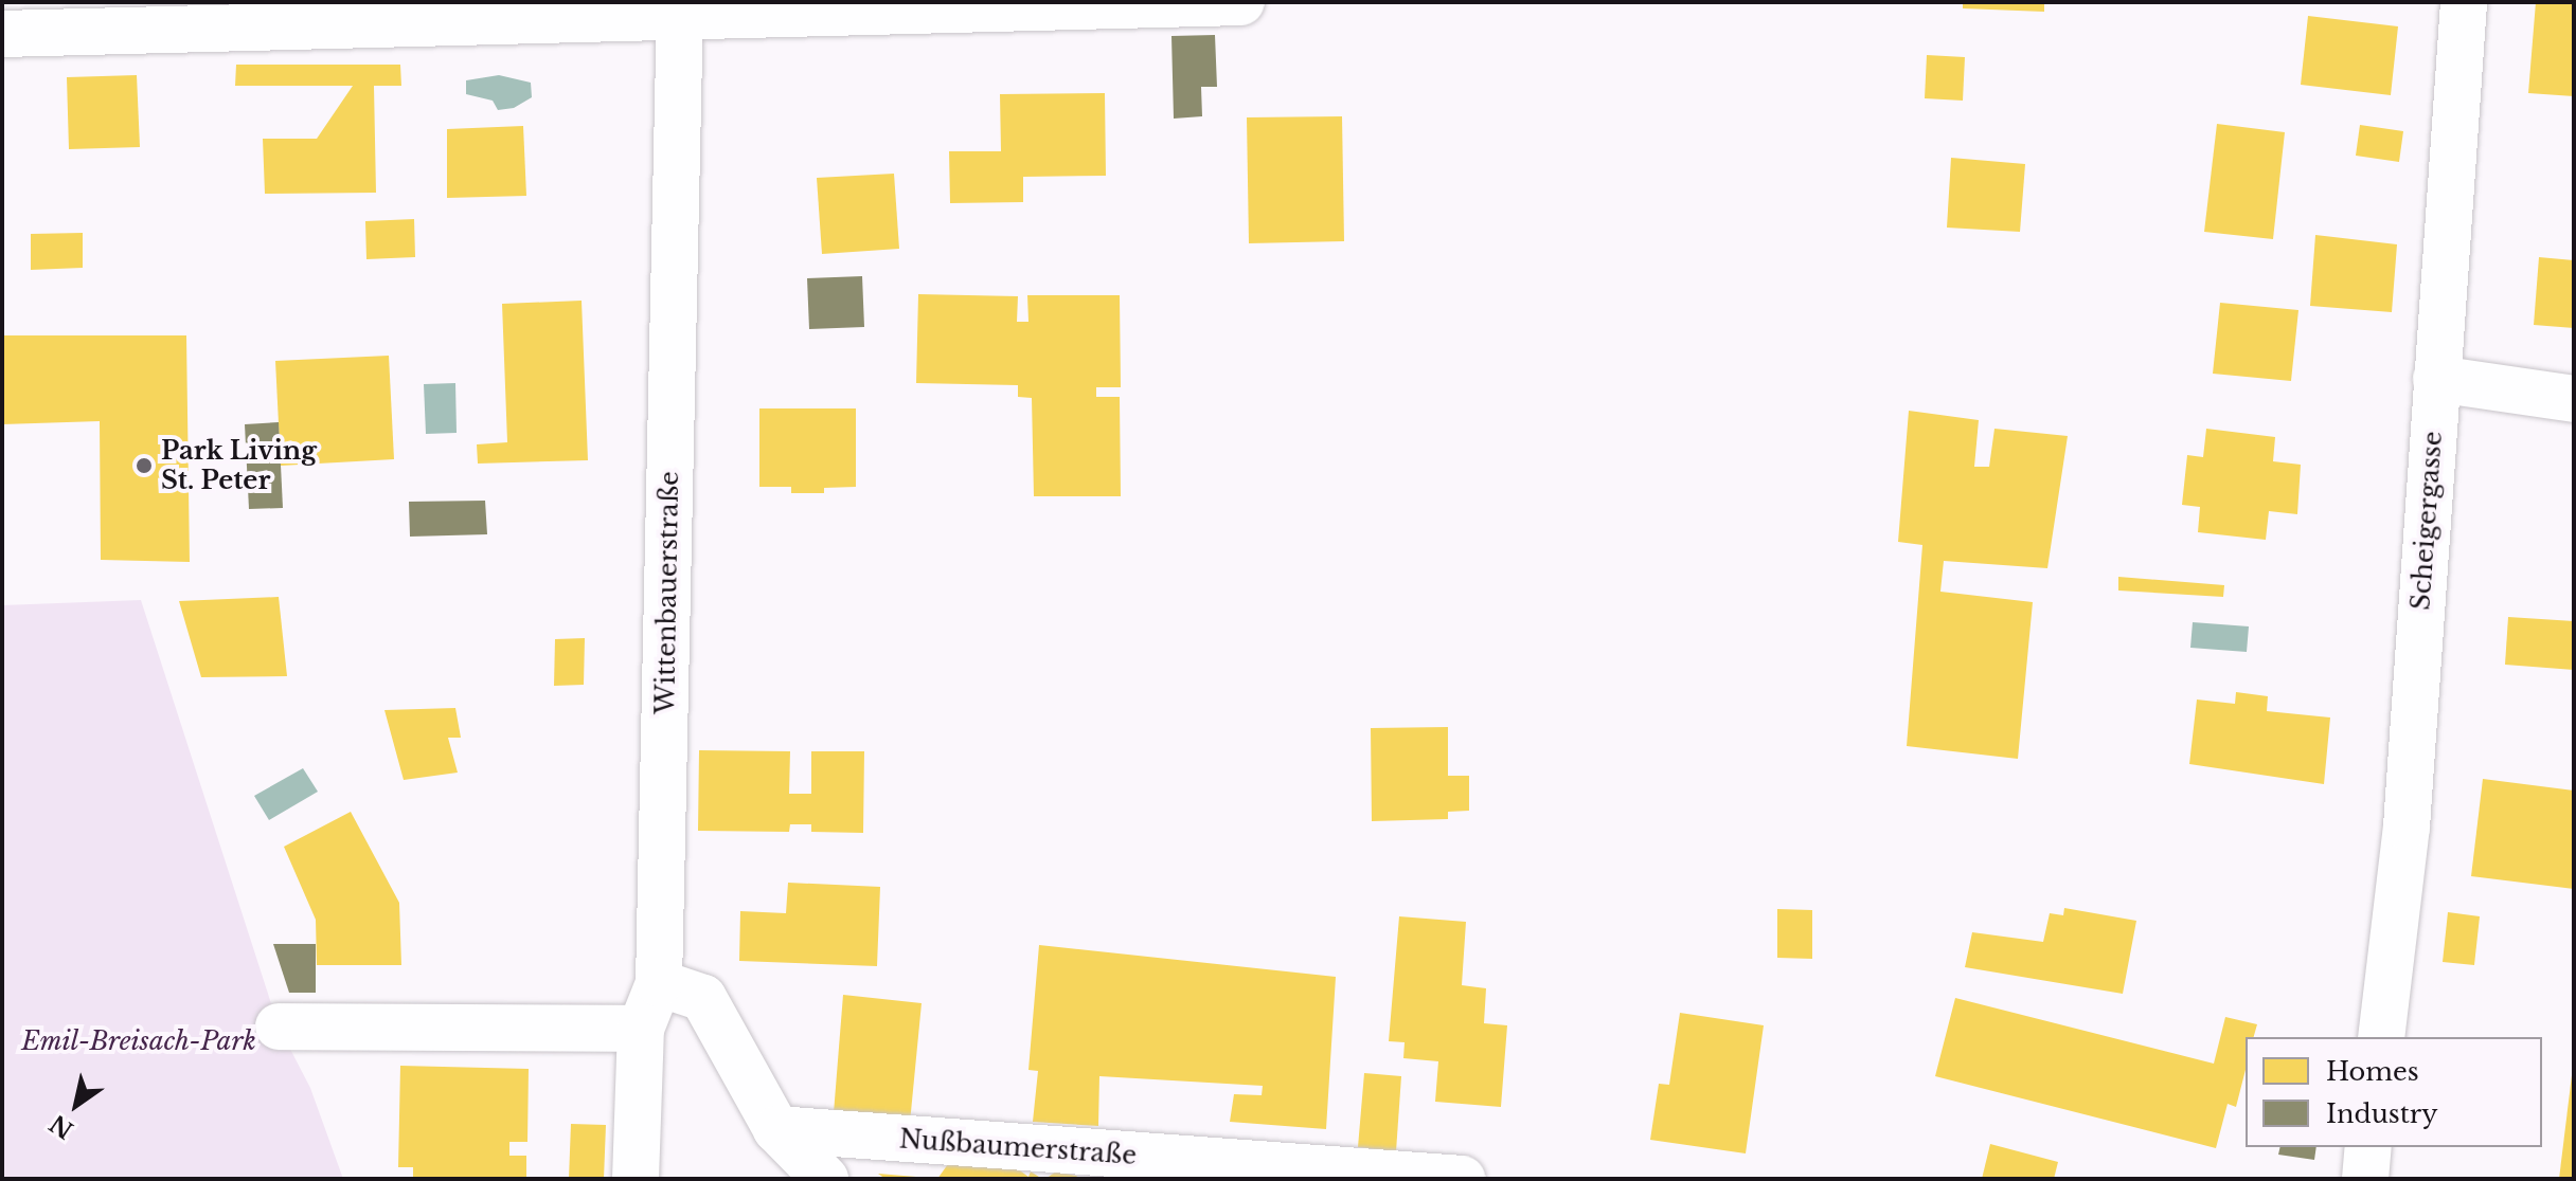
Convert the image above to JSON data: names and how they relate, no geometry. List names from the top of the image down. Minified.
{"streets":{"street":["Scheigergasse","Wittenbauerstraße","Nußbaumerstraße"]},"parks":["Emil-Breisach-Park"],"places":["Park Living St. Peter"],"legend":["Homes","Industry"],"north":"bottom left"}
